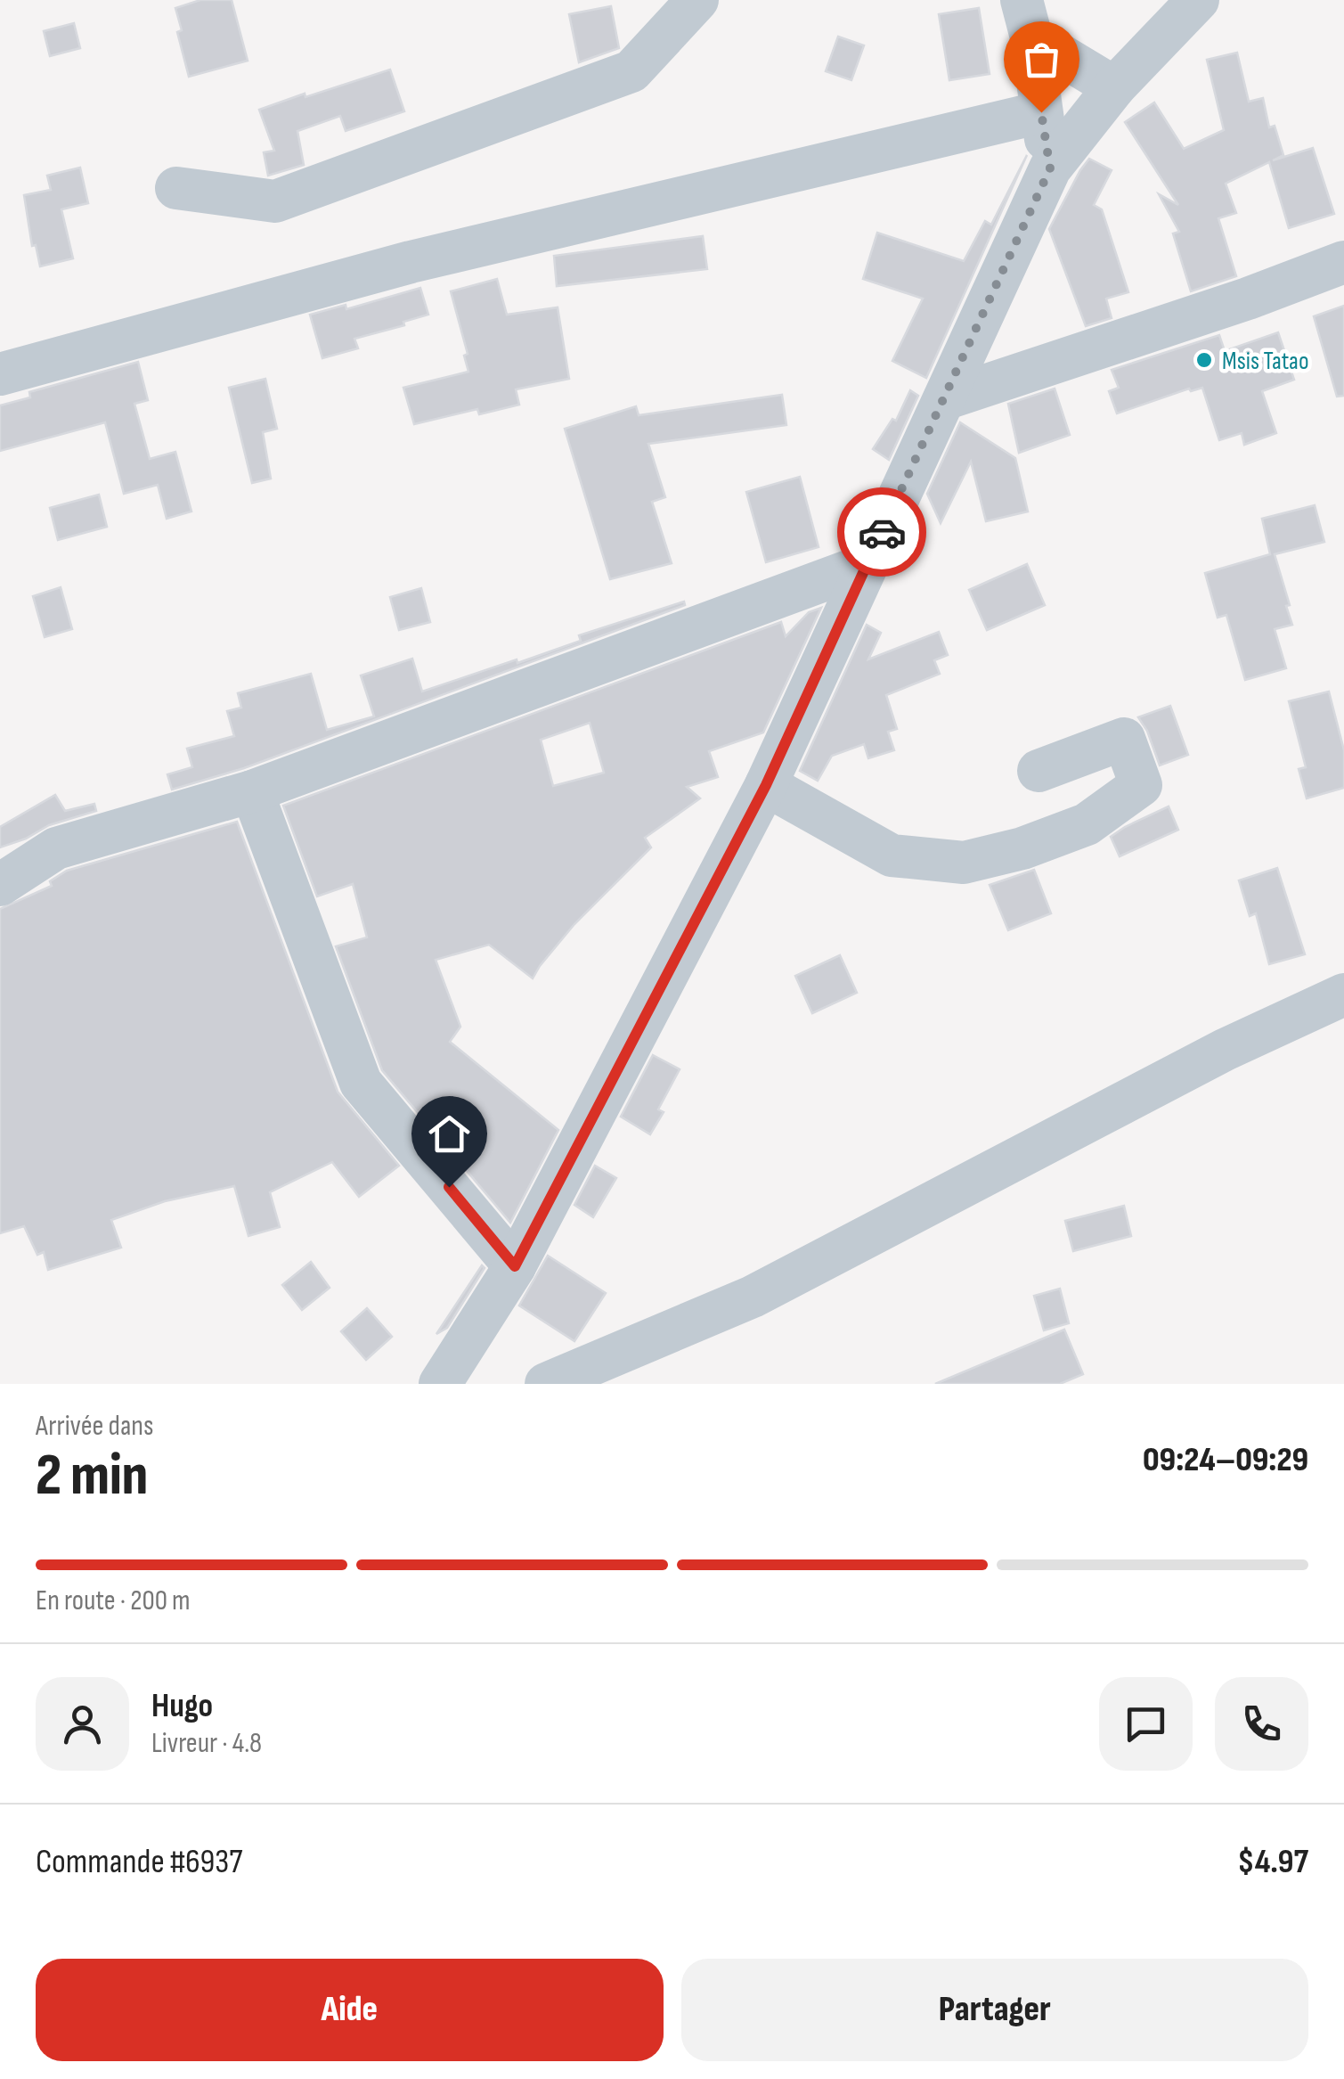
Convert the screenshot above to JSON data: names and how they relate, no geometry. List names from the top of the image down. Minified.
{"places":["Msis Tatao"],"page":{"heading":["2 min","Arrivée dans","09:24–09:29"],"panel":["Hugo","Livreur · 4.8","Commande #6937","$4.97"],"bar":"En route · 200 m","buttons":["Aide","Partager"]}}
